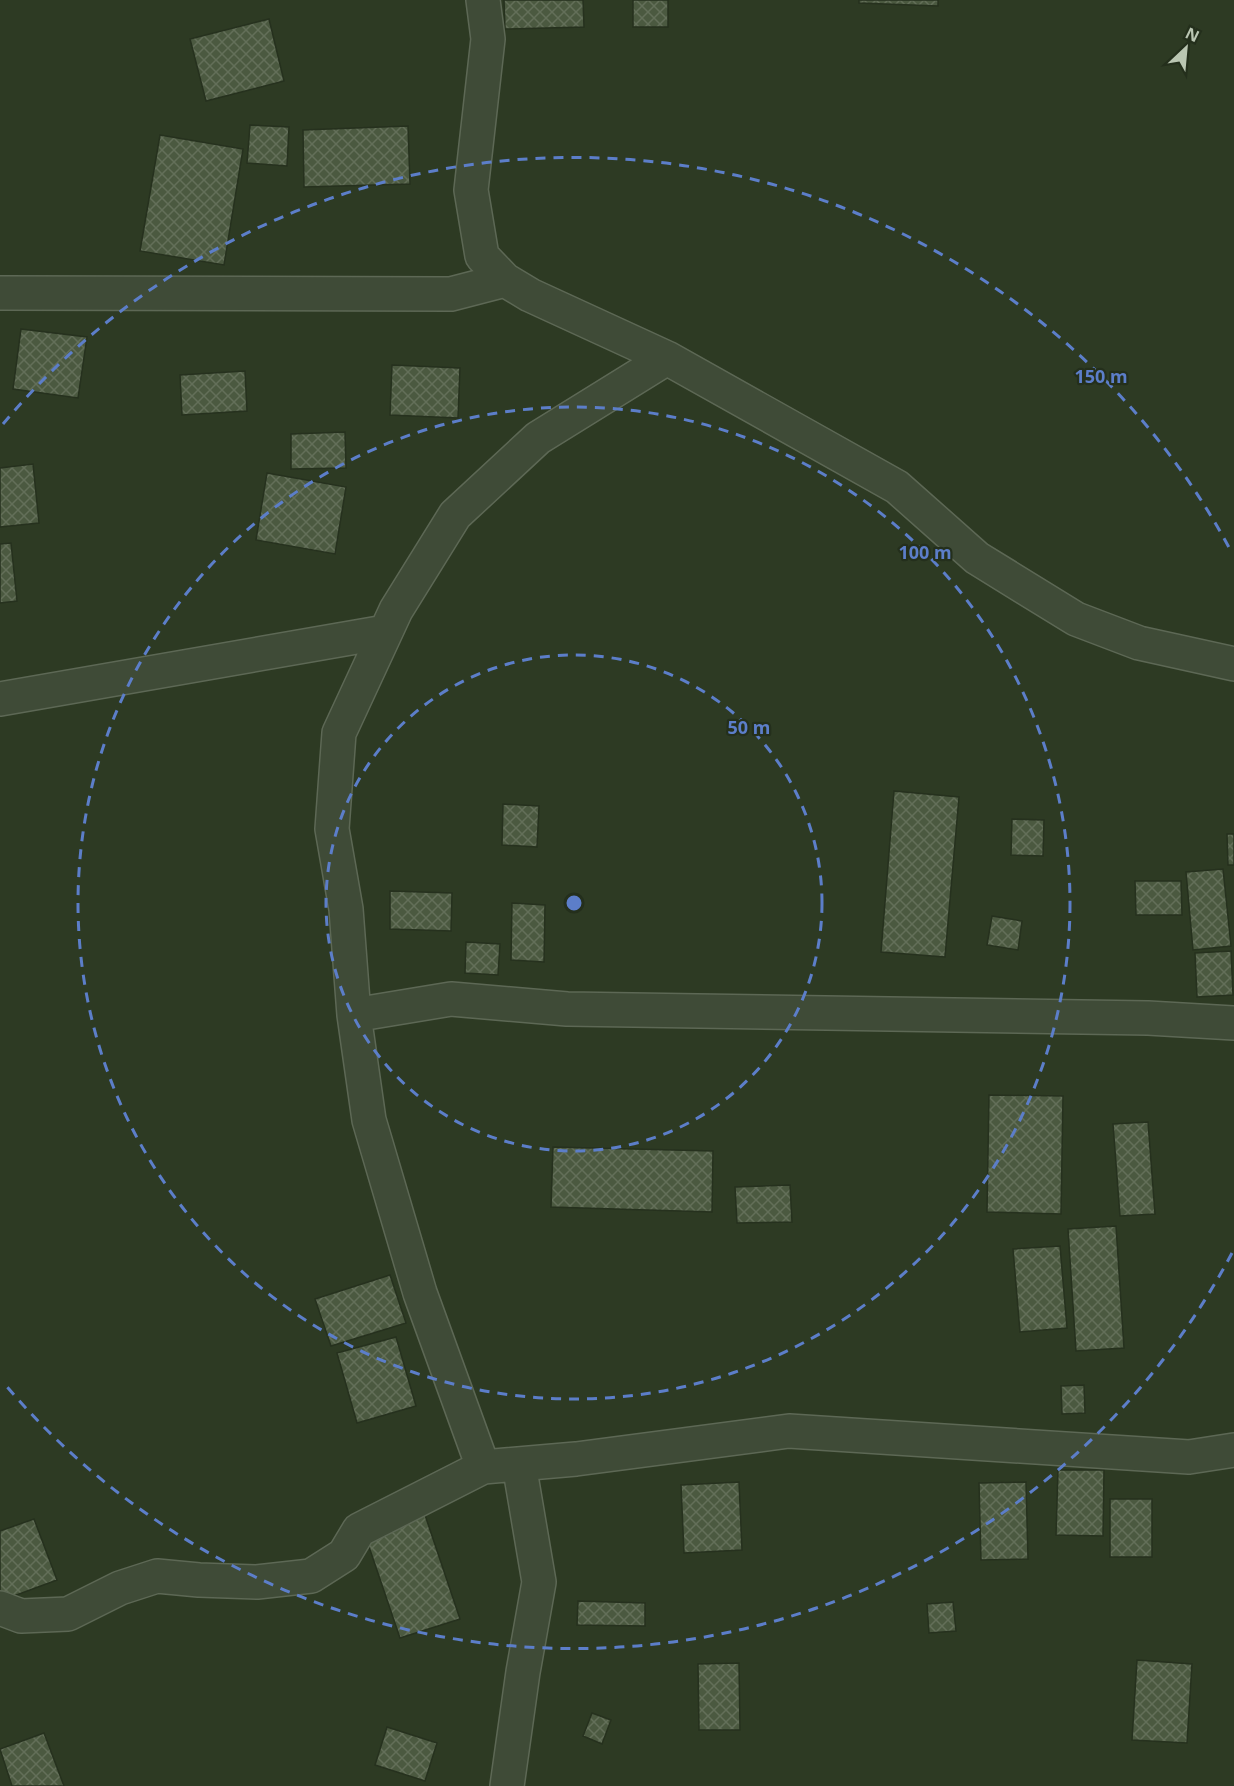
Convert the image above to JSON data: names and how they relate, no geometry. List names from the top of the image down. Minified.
{"north":"top right","rings":["150 m","100 m","50 m"]}
